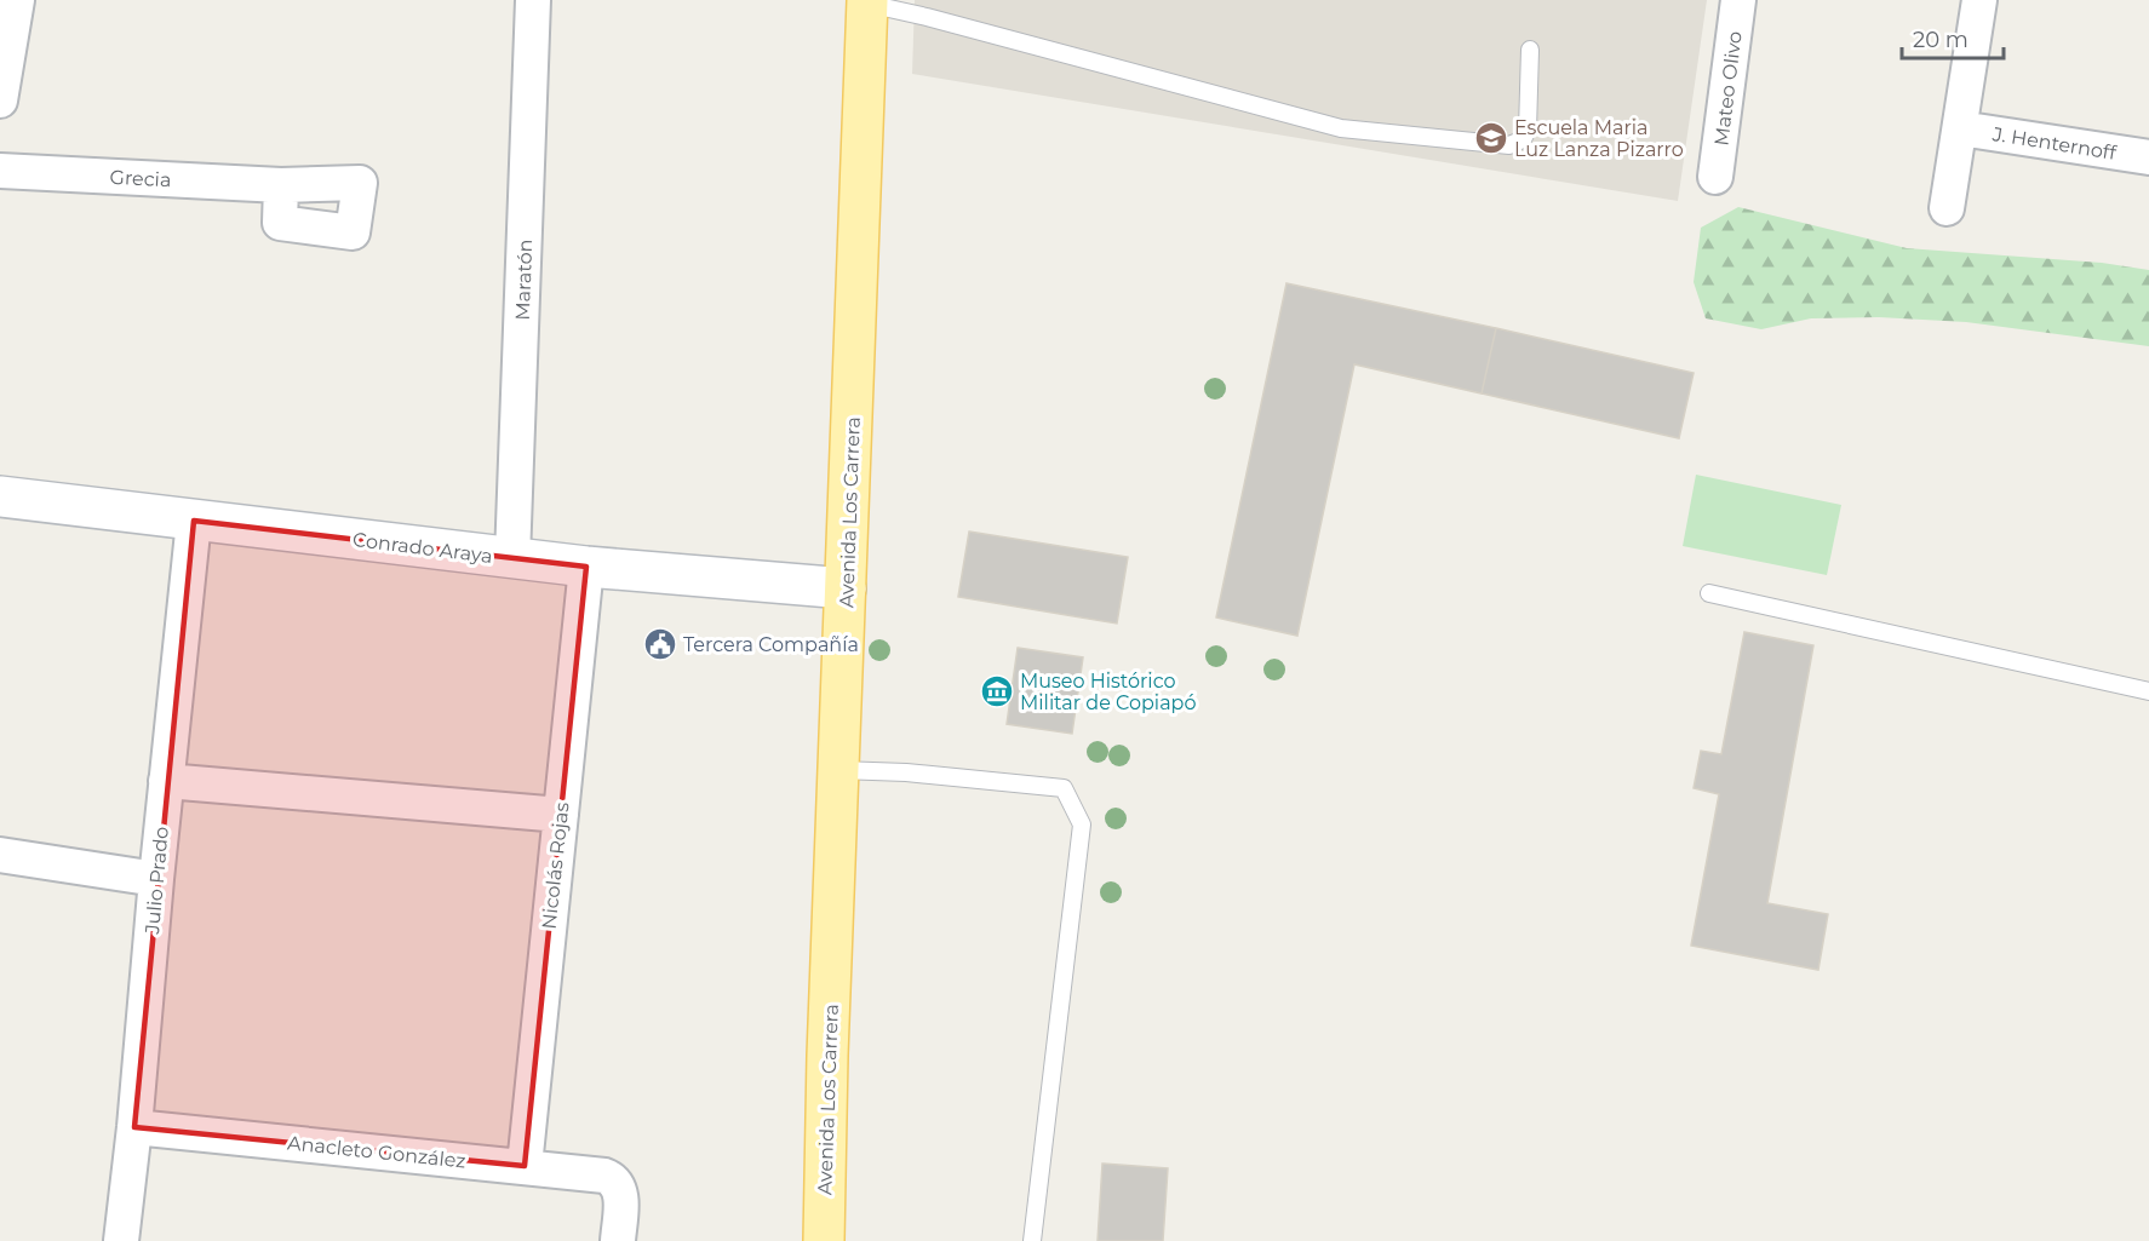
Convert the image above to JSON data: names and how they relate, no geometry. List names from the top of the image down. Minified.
{"streets":{"main road":["Avenida Los Carrera"],"street":["Mateo Olivo","J. Henternoff","Grecia","Maratón","Conrado Araya","Nicolás Rojas","Julio Prado","Anacleto González"]},"crossings":[["Maratón","Conrado Araya"],["Avenida Los Carrera","Conrado Araya"],["Conrado Araya","Nicolás Rojas"],["Conrado Araya","Julio Prado"],["Nicolás Rojas","Anacleto González"],["Julio Prado","Anacleto González"]],"places":{"school or university":["Escuela Maria Luz Lanza Pizarro"],"public building":["Tercera Compañía"],"museum":["Museo Histórico Militar de Copiapó"]},"scale_bar":"20 m"}
